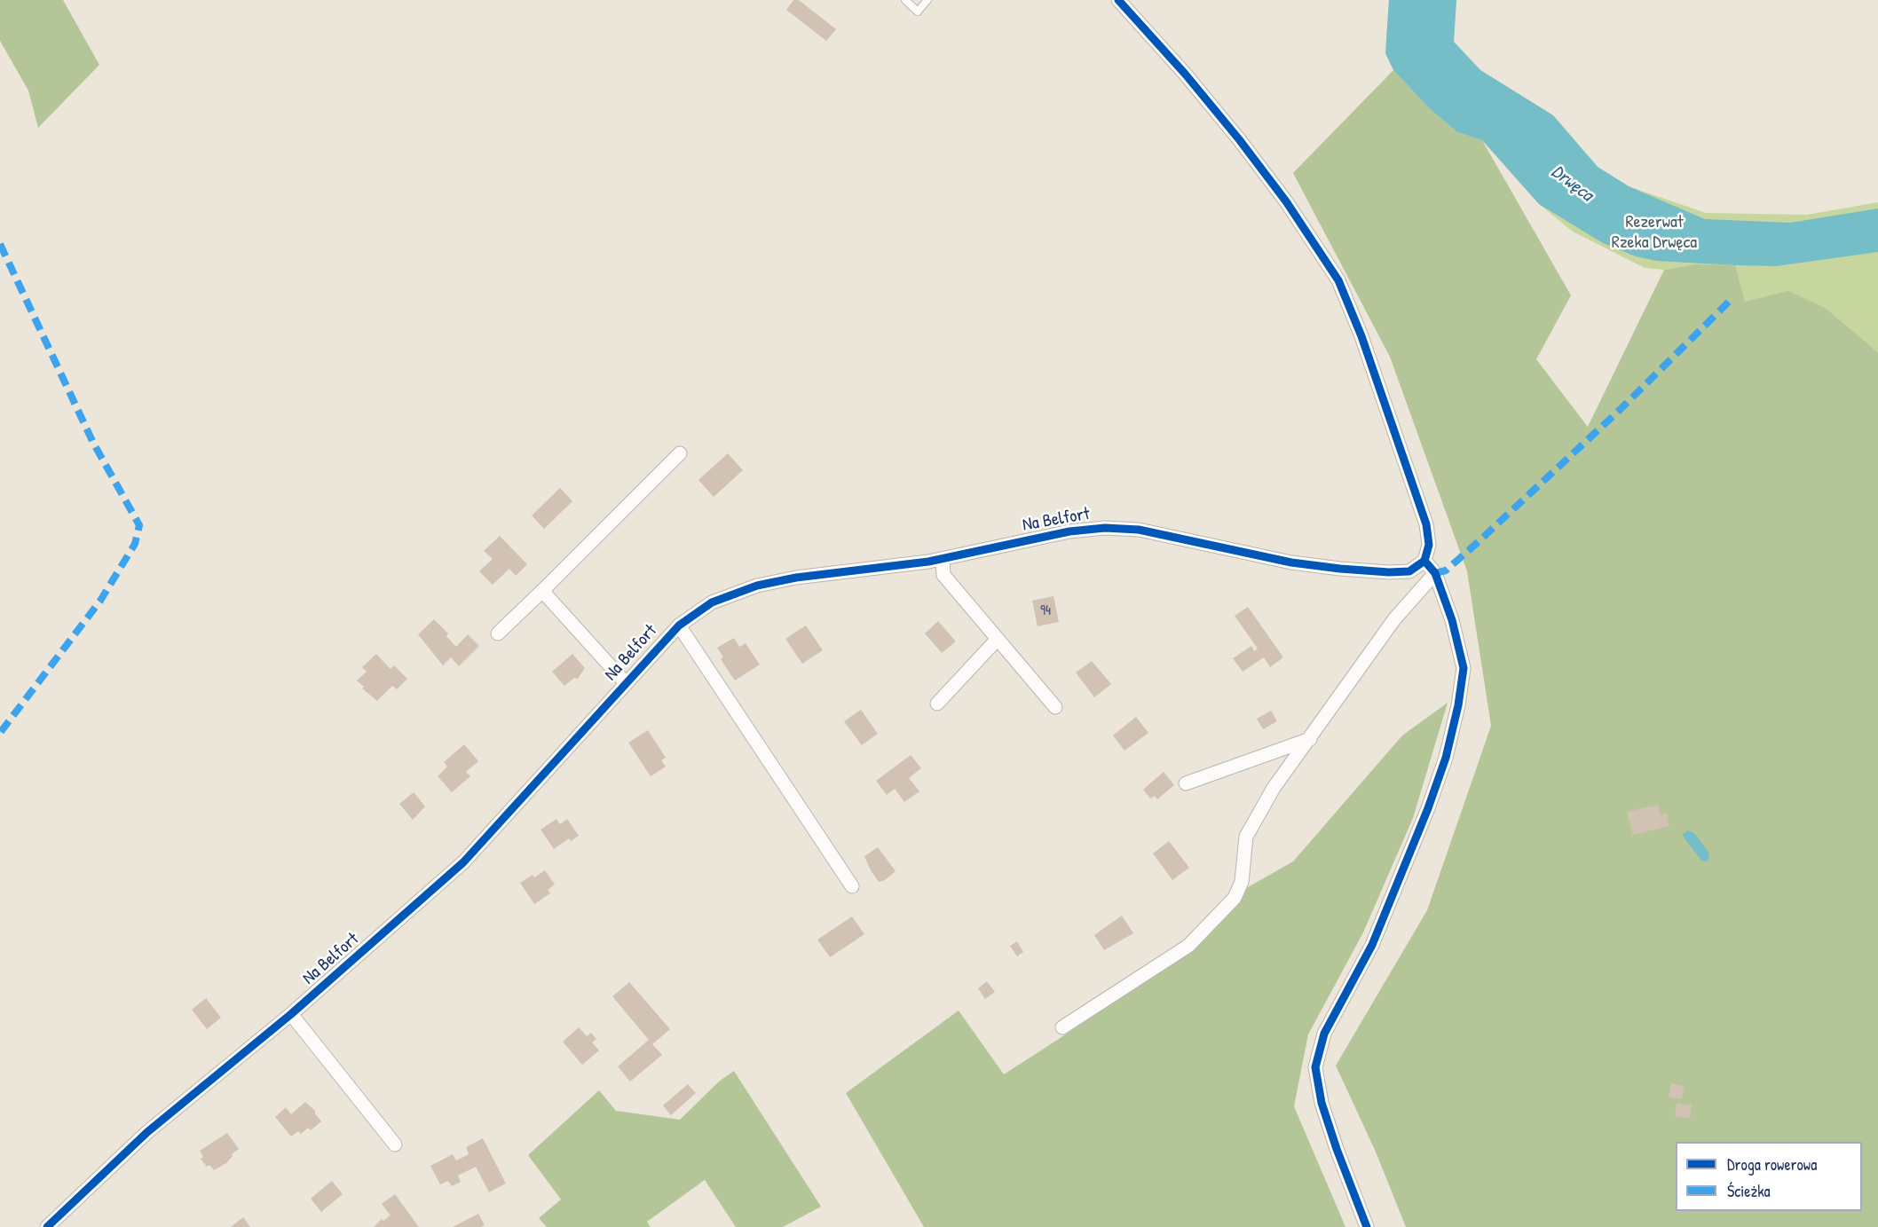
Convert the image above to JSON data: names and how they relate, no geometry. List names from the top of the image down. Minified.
{"streets":{"street":["Na Belfort"]},"water":["Drwęca"],"parks":["Rezerwat Rzeka Drwęca"],"house_numbers":["94"],"legend":["Droga rowerowa","Ścieżka"]}
